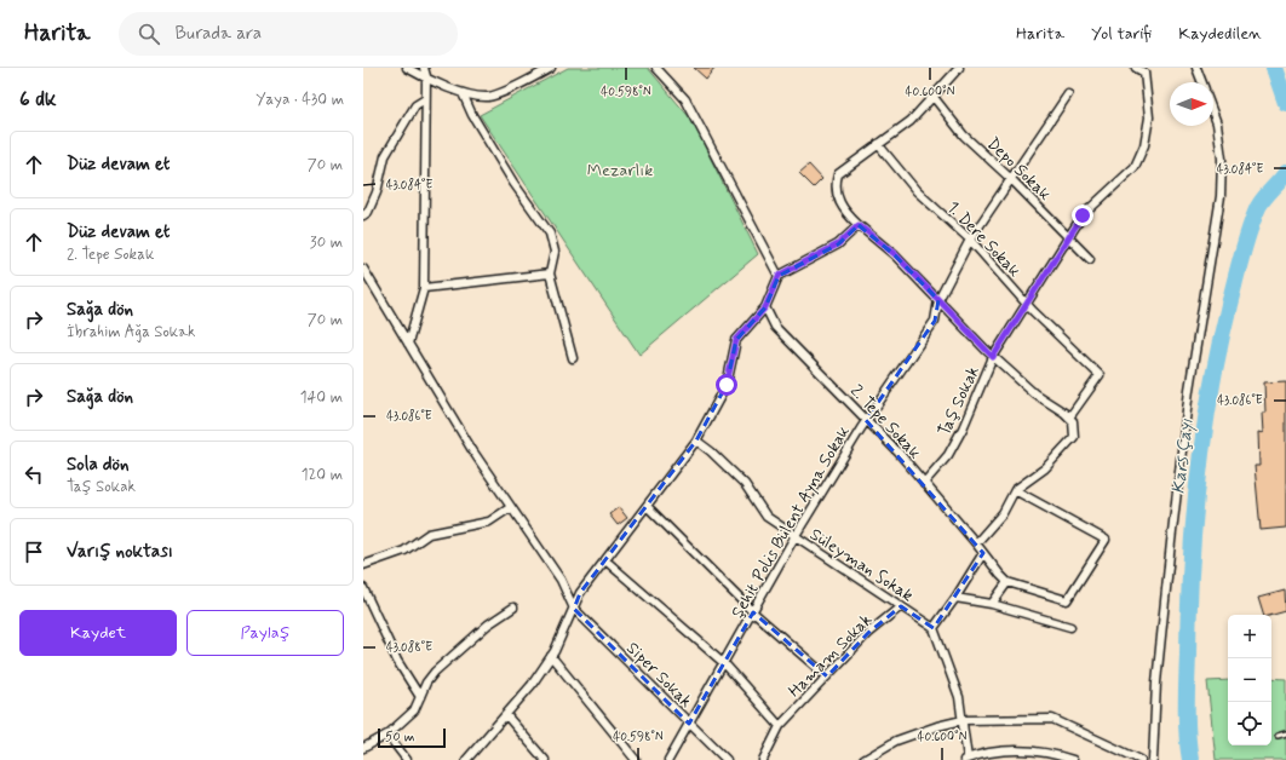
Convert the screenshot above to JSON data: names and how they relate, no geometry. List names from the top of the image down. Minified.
{"streets":{"street":["Depo Sokak","1. Dere Sokak","Taş Sokak","2. Tepe Sokak","Şehit Polis Bülent Ayna Sokak","Süleyman Sokak","Hamam Sokak","Siper Sokak"]},"crossings":[["Depo Sokak","Taş Sokak"],["Depo Sokak","Şehit Polis Bülent Ayna Sokak"],["1. Dere Sokak","Taş Sokak"],["1. Dere Sokak","Şehit Polis Bülent Ayna Sokak"],["Taş Sokak","2. Tepe Sokak"],["2. Tepe Sokak","Şehit Polis Bülent Ayna Sokak"],["Şehit Polis Bülent Ayna Sokak","Süleyman Sokak"],["Şehit Polis Bülent Ayna Sokak","Siper Sokak"],["Süleyman Sokak","Hamam Sokak"]],"water":["Kars Çayı"],"parks":["Mezarlık"],"scale_bar":"50 m","north":"right","page":{"header":"Harita","search":"Burada ara","nav":["Harita","Yol tarifi","Kaydedilen"],"heading":["6 dk","Yaya · 430 m"],"list":[["Düz devam et","70 m"],["Düz devam et","2. Tepe Sokak","30 m"],["Sağa dön","İbrahim Ağa Sokak","70 m"],["Sağa dön","140 m"],["Sola dön","Taş Sokak","120 m"],"Varış noktası"],"buttons":["Kaydet","Paylaş"],"map_buttons":["+","−"],"scale":"50 m"},"coordinates":["40.598°N","40.600°N","43.084°E","43.086°E","43.088°E"]}
